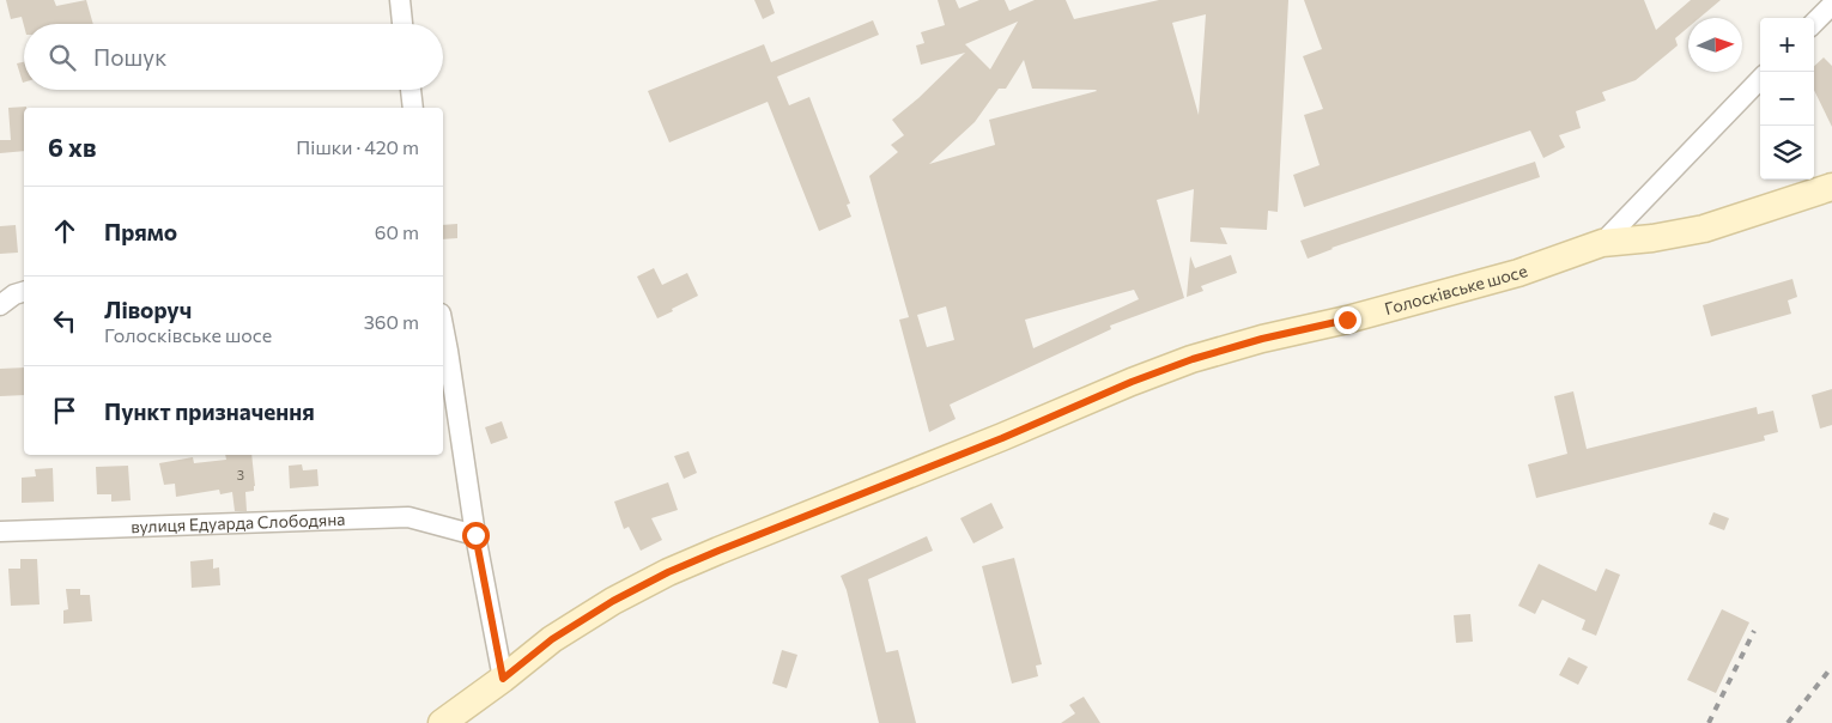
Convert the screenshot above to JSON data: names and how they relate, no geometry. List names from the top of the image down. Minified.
{"streets":{"street":["Голосківське шосе","вулиця Едуарда Слободяна"]},"house_numbers":["3"],"north":"right","page":{"map_buttons":["+","−"],"search":"Пошук","heading":["6 хв","Пішки · 420 m"],"list":[["Прямо","60 m"],["Ліворуч","Голосківське шосе","360 m"],"Пункт призначення"]}}
